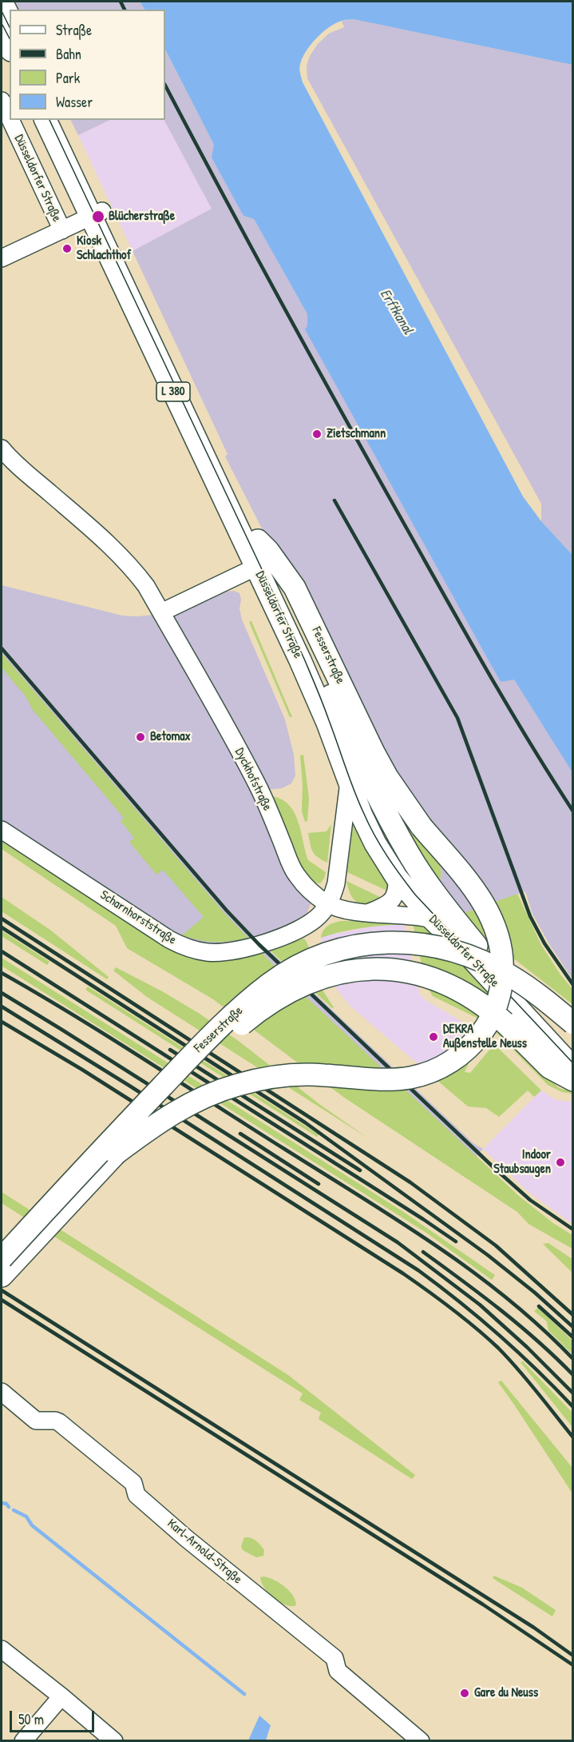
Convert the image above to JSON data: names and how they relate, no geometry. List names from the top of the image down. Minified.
{"streets":{"main road":["Düsseldorfer Straße","L 380","Fesserstraße"],"street":["Dyckhofstraße","Scharnhorststraße","Karl-Arnold-Straße"]},"crossings":[["Düsseldorfer Straße","Fesserstraße"],["Düsseldorfer Straße","Scharnhorststraße"],["Dyckhofstraße","Scharnhorststraße"]],"water":["Erftkanal"],"places":["Blücherstraße","Kiosk Schlachthof","Zietschmann","Betomax","DEKRA Außenstelle Neuss","Indoor Staubsaugen","Gare du Neuss"],"legend":["Straße","Bahn","Park","Wasser"],"scale_bar":"50 m"}
